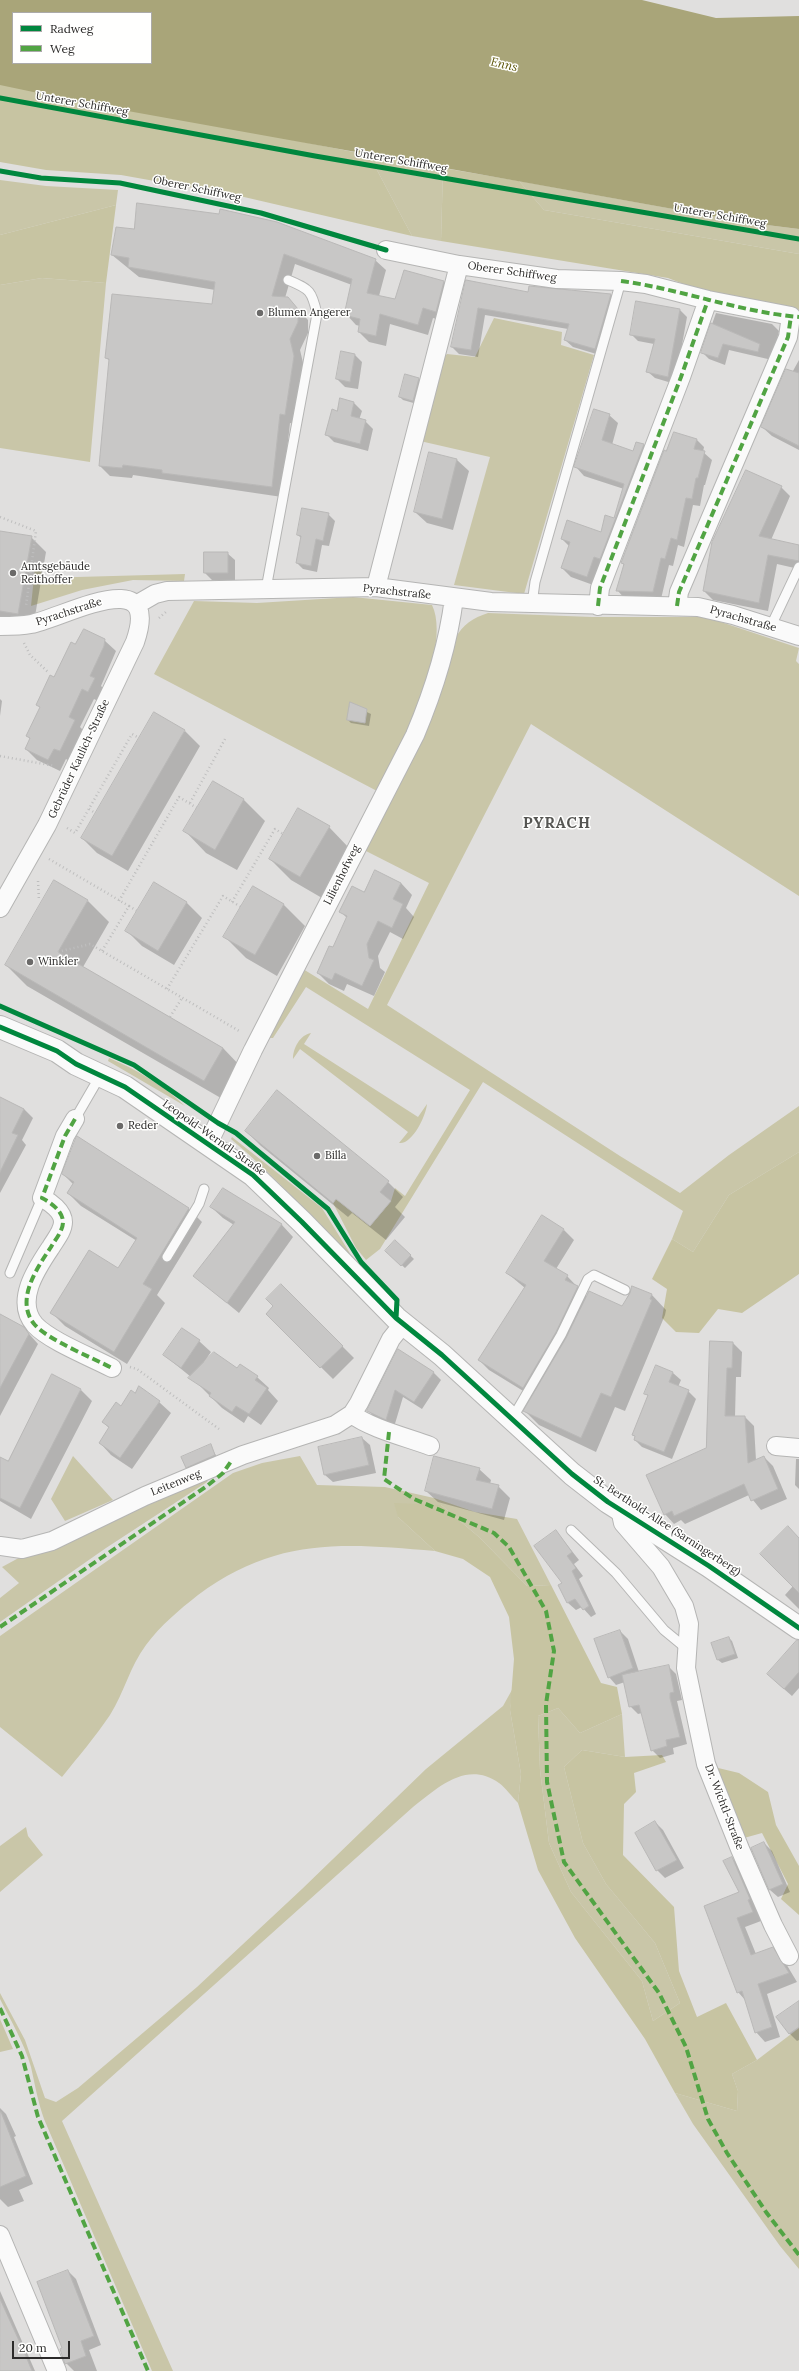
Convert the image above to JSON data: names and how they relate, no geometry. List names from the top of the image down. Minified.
{"streets":{"street":["Oberer Schiffweg","Pyrachstraße","Gebrüder Kaulich-Straße","Lilienhofweg","Leopold-Werndl-Straße","Leitenweg","St. Berthold-Allee (Sarningerberg)","Dr. Wichtl-Straße"],"cycle path":["Unterer Schiffweg"]},"crossings":[["Oberer Schiffweg","Pyrachstraße"],["Pyrachstraße","Gebrüder Kaulich-Straße"],["Pyrachstraße","Lilienhofweg"],["Lilienhofweg","Leopold-Werndl-Straße"],["Leopold-Werndl-Straße","St. Berthold-Allee (Sarningerberg)"],["St. Berthold-Allee (Sarningerberg)","Dr. Wichtl-Straße"]],"districts":["PYRACH"],"water":["Enns"],"places":["Blumen Angerer","Amtsgebäude Reithoffer","Winkler","Reder","Billa"],"legend":["Radweg","Weg"],"scale_bar":"20 m"}
